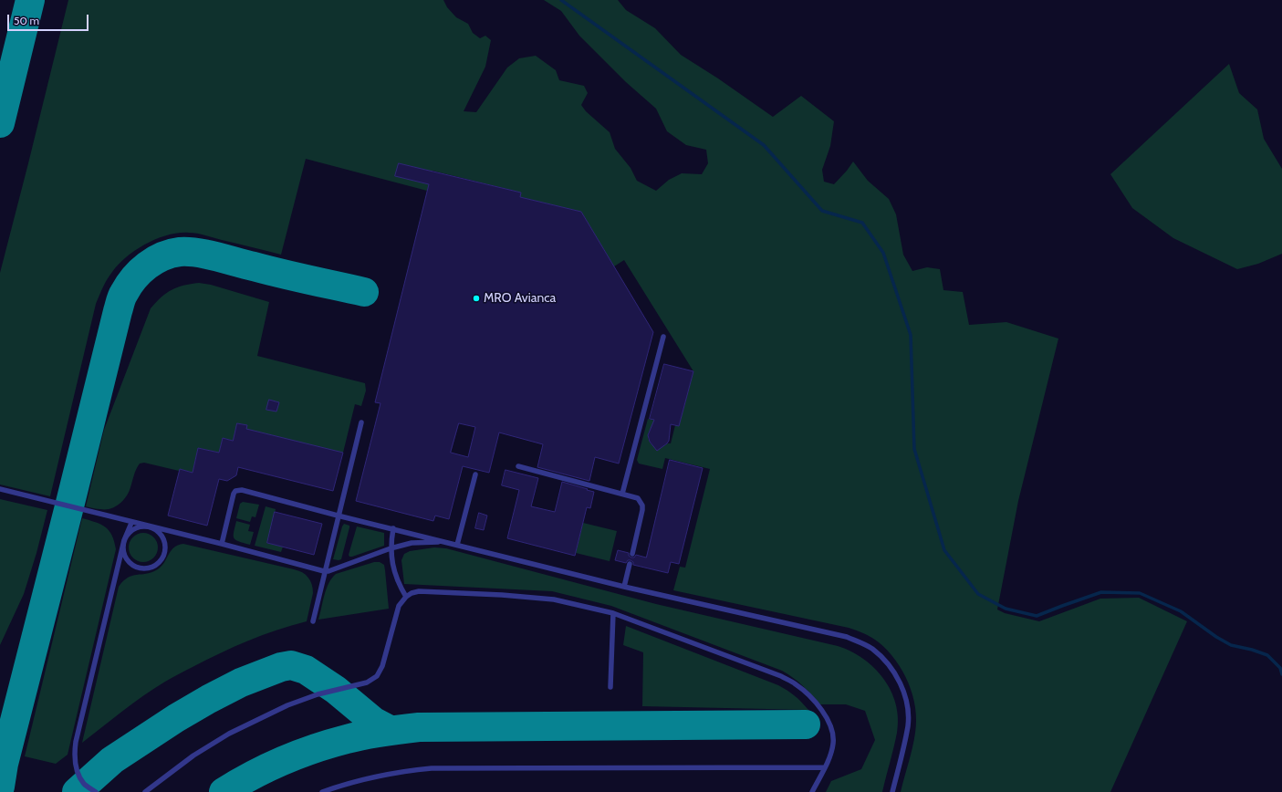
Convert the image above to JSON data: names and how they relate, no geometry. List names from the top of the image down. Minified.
{"places":["MRO Avianca"],"scale_bar":"50 m"}
